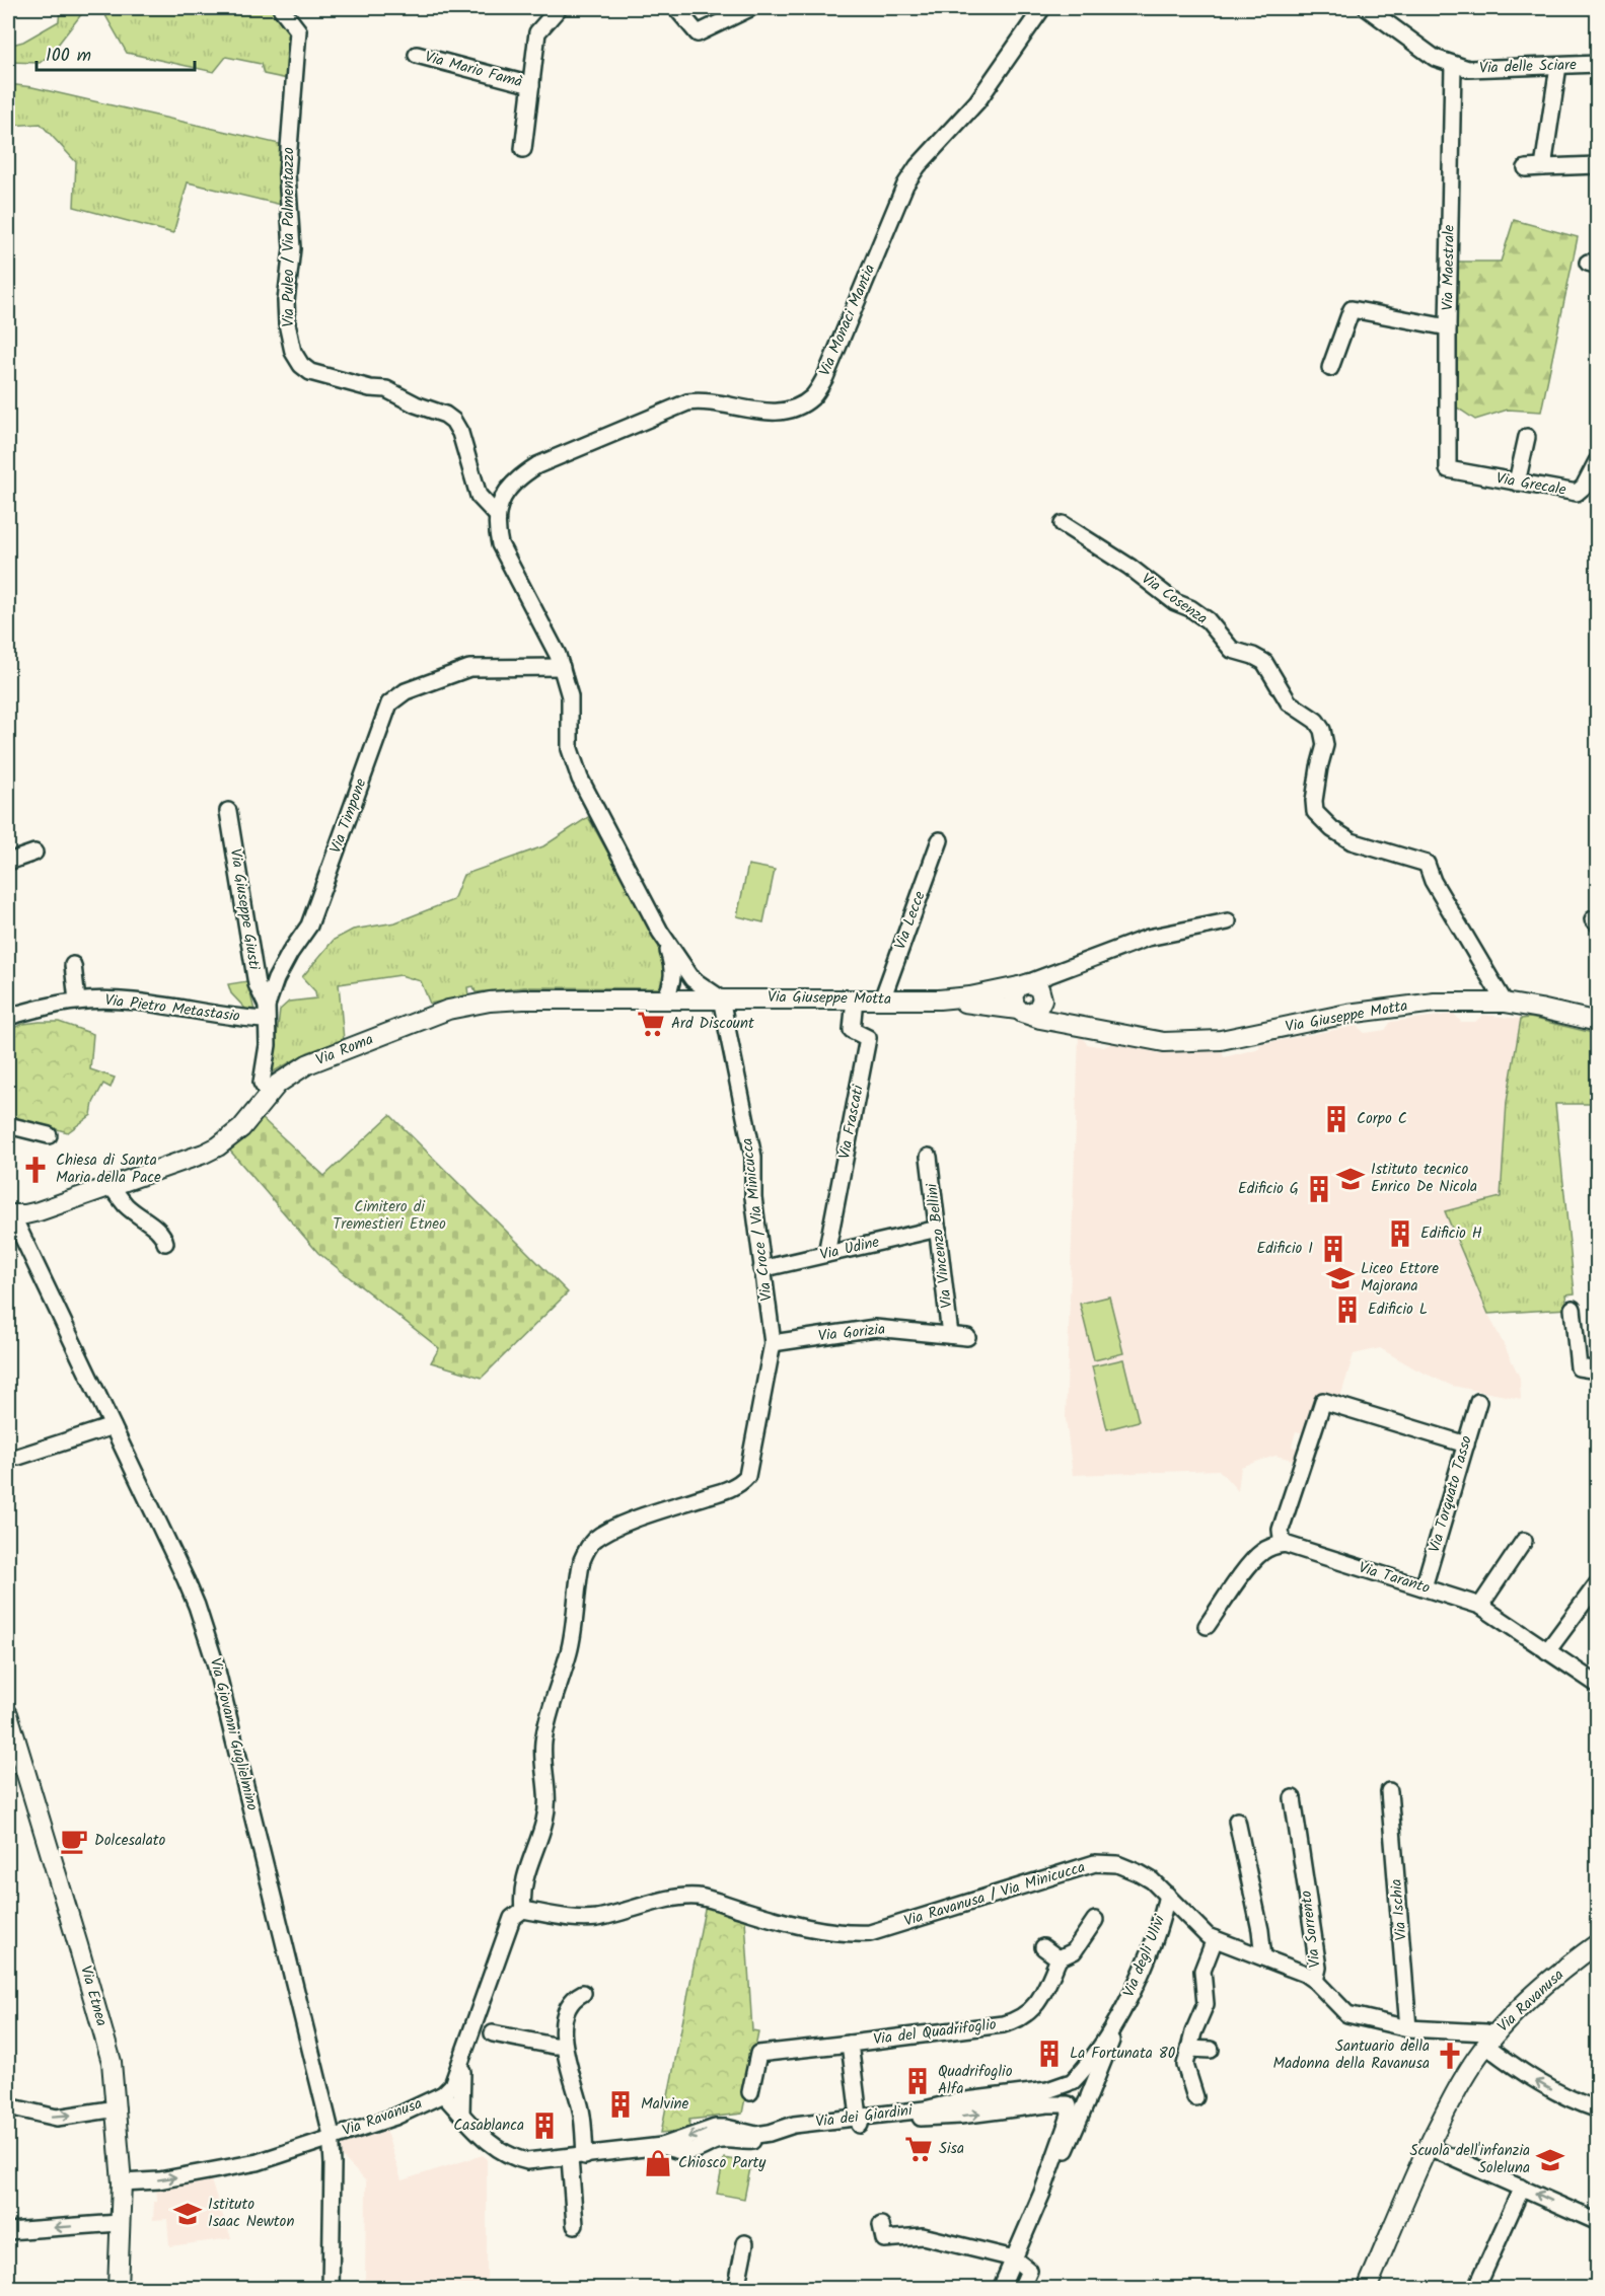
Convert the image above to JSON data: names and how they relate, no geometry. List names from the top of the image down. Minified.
{"streets":{"main road":["Via Giuseppe Motta","Via Roma","Via Etnea","Via Ravanusa"],"street":["Via delle Sciare","Via Mario Famà","Via Puleo / Via Palmentazzo","Via Maestrale","Via Monaci Mantia","Via Grecale","Via Cosenza","Via Timpone","Via Giuseppe Giusti","Via Lecce","Via Pietro Metastasio","Via Frascati","Via Croce / Via Minicucca","Via Vincenzo Bellini","Via Udine","Via Gorizia","Via Torquato Tasso","Via Taranto","Via Giovanni Guglielmino","Via Ravanusa / Via Minicucca","Via Ischia","Via Sorrento","Via degli Ulivi","Via del Quadrifoglio","Via dei Giardini"]},"crossings":[["Via delle Sciare","Via Maestrale"],["Via Puleo / Via Palmentazzo","Via Monaci Mantia"],["Via Maestrale","Via Grecale"],["Via Cosenza","Via Giuseppe Motta"],["Via Timpone","Via Giuseppe Giusti"],["Via Timpone","Via Pietro Metastasio"],["Via Timpone","Via Roma"],["Via Giuseppe Giusti","Via Pietro Metastasio"],["Via Lecce","Via Giuseppe Motta"],["Via Giuseppe Motta","Via Roma"],["Via Giuseppe Motta","Via Frascati"],["Via Giuseppe Motta","Via Croce / Via Minicucca"],["Via Roma","Via Croce / Via Minicucca"],["Via Roma","Via Giovanni Guglielmino"],["Via Frascati","Via Udine"],["Via Croce / Via Minicucca","Via Udine"],["Via Croce / Via Minicucca","Via Gorizia"],["Via Croce / Via Minicucca","Via Ravanusa / Via Minicucca"],["Via Vincenzo Bellini","Via Udine"],["Via Vincenzo Bellini","Via Gorizia"],["Via Torquato Tasso","Via Taranto"],["Via Giovanni Guglielmino","Via Ravanusa"],["Via Ravanusa / Via Minicucca","Via Ischia"],["Via Ravanusa / Via Minicucca","Via Sorrento"],["Via Ravanusa / Via Minicucca","Via degli Ulivi"],["Via Ravanusa / Via Minicucca","Via Ravanusa"],["Via Etnea","Via Ravanusa"],["Via Ravanusa","Via dei Giardini"]],"parks":["Cimitero di Tremestieri Etneo"],"places":{"supermarket":["Ard Discount","Sisa"],"building":["Corpo C","Edificio G","Edificio H","Edificio I","Edificio L","La Fortunata 80","Quadrifoglio Alfa","Malvine","Casablanca"],"church":["Chiesa di Santa Maria della Pace","Santuario della Madonna della Ravanusa"],"school or university":["Istituto tecnico Enrico De Nicola","Liceo Ettore Majorana","Scuola dell'infanzia Soleluna","Istituto Isaac Newton"],"cafe":["Dolcesalato"],"shop":["Chiosco Party"]},"scale_bar":"100 m"}
